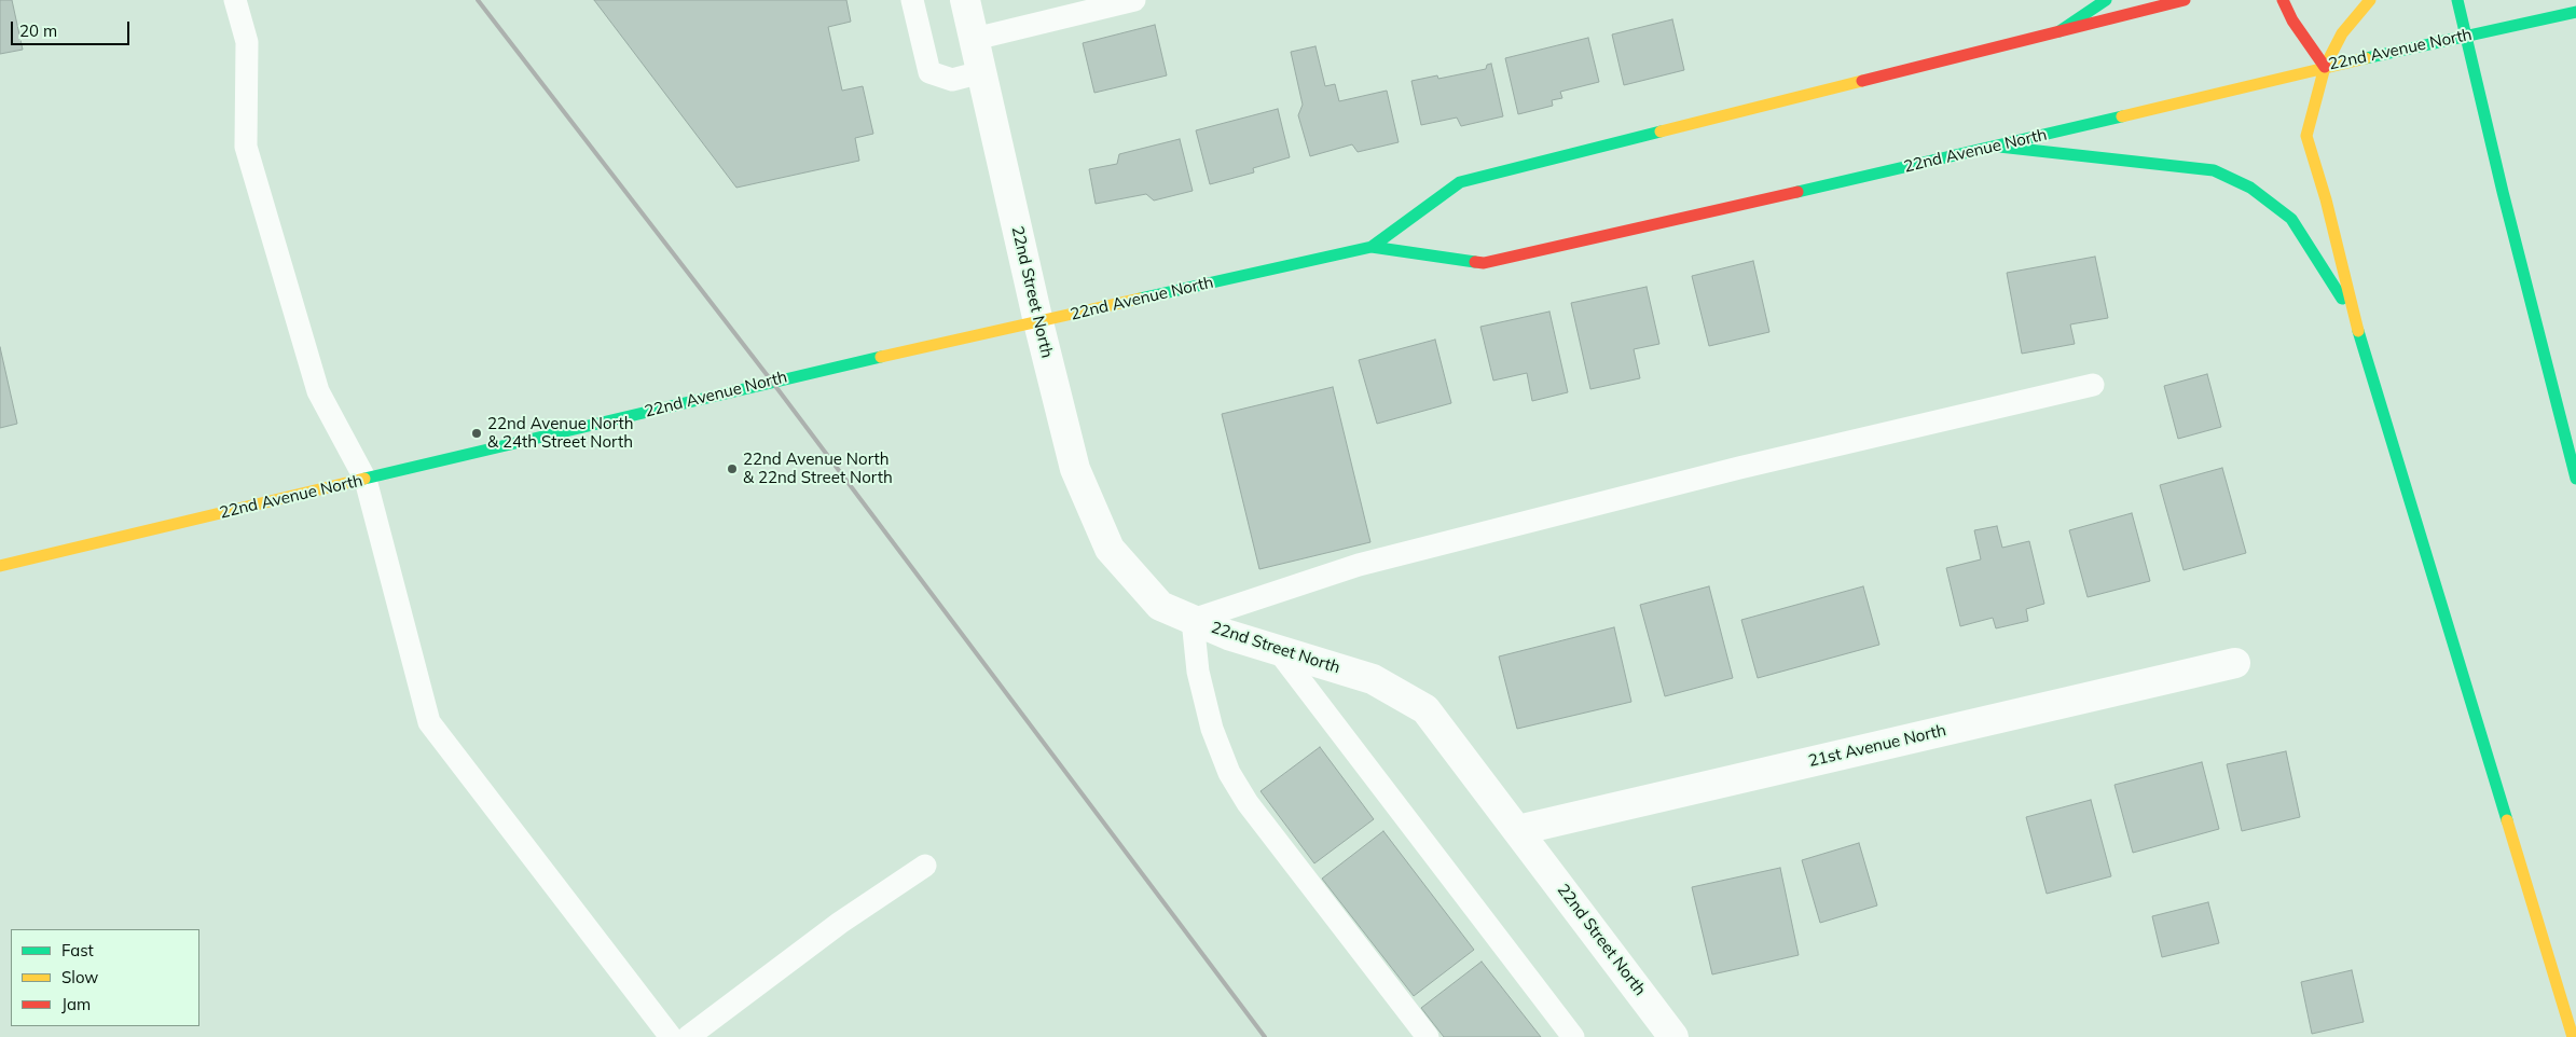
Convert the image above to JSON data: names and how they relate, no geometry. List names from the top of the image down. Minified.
{"streets":{"main road":["22nd Avenue North"],"street":["22nd Street North","21st Avenue North"]},"crossings":[["22nd Avenue North","22nd Street North"],["22nd Street North","21st Avenue North"]],"places":["22nd Avenue North & 24th Street North","22nd Avenue North & 22nd Street North"],"legend":["Fast","Slow","Jam"],"scale_bar":"20 m"}
